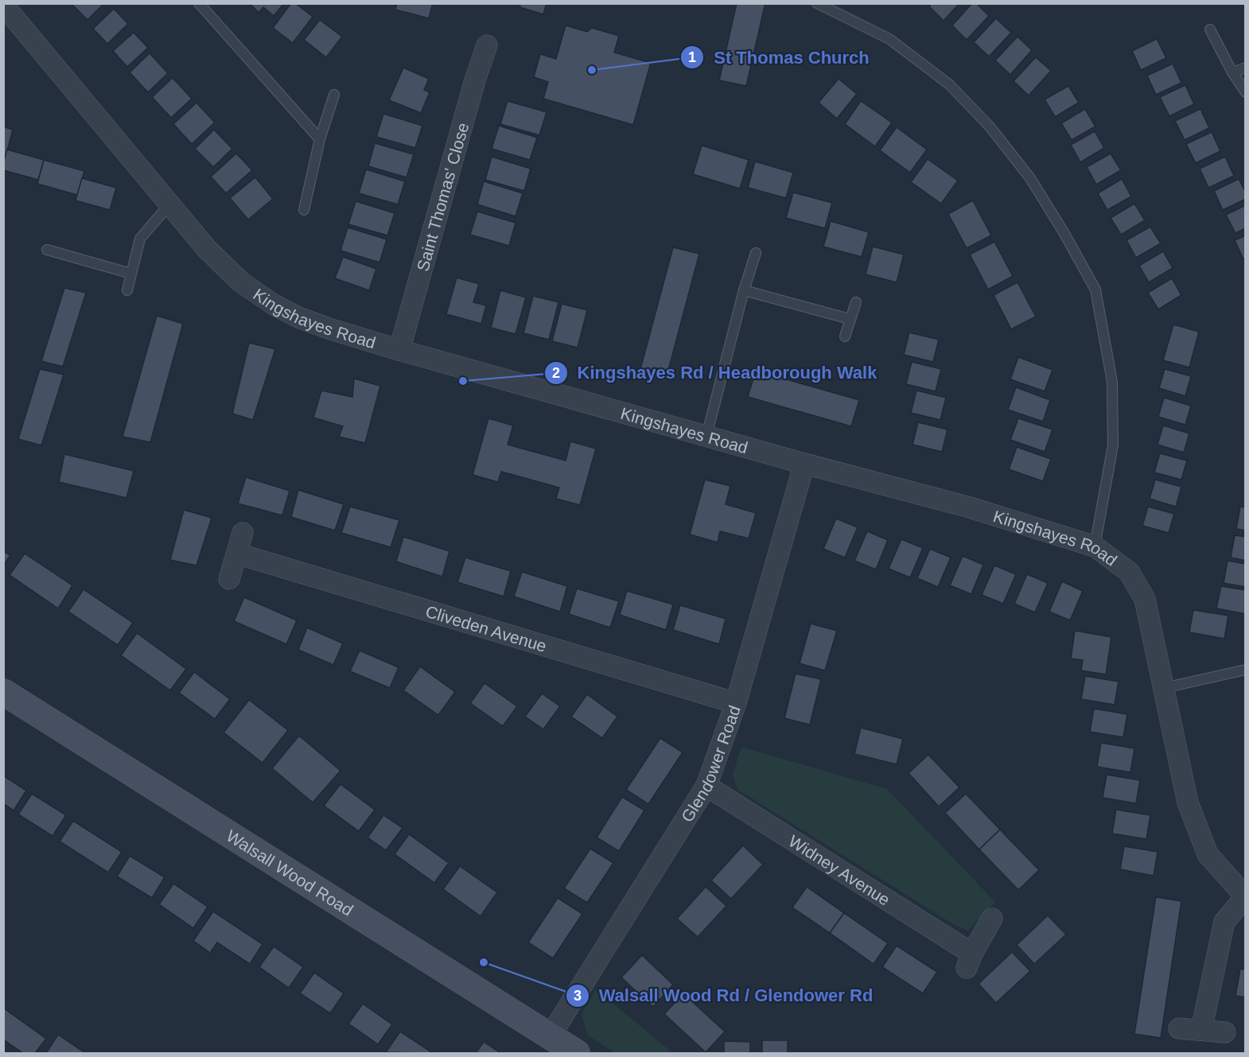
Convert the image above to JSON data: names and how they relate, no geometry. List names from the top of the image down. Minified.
{"streets":{"street":["Saint Thomas' Close","Kingshayes Road","Cliveden Avenue","Glendower Road","Widney Avenue","Walsall Wood Road"]},"crossings":[["Saint Thomas' Close","Kingshayes Road"],["Kingshayes Road","Glendower Road"],["Cliveden Avenue","Glendower Road"],["Glendower Road","Widney Avenue"],["Glendower Road","Walsall Wood Road"]],"places":["St Thomas Church","Kingshayes Rd / Headborough Walk","Walsall Wood Rd / Glendower Rd"]}
